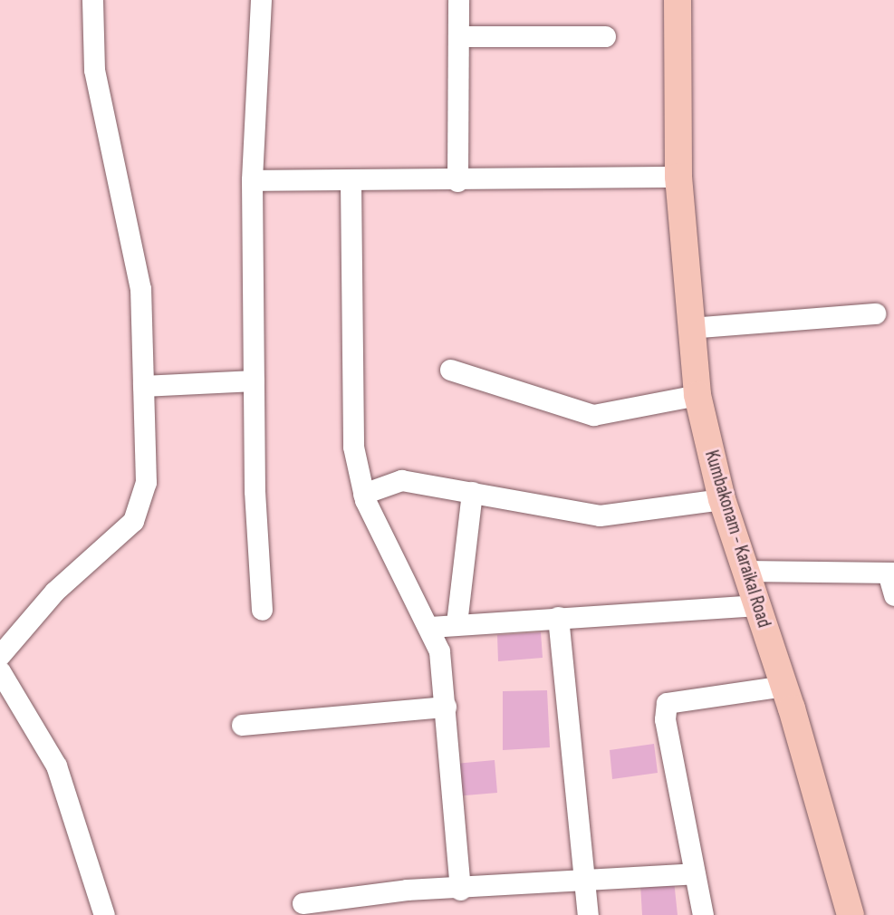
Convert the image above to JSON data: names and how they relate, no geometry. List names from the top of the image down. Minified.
{"streets":{"main road":["Kumbakonam - Karaikal Road"]}}
